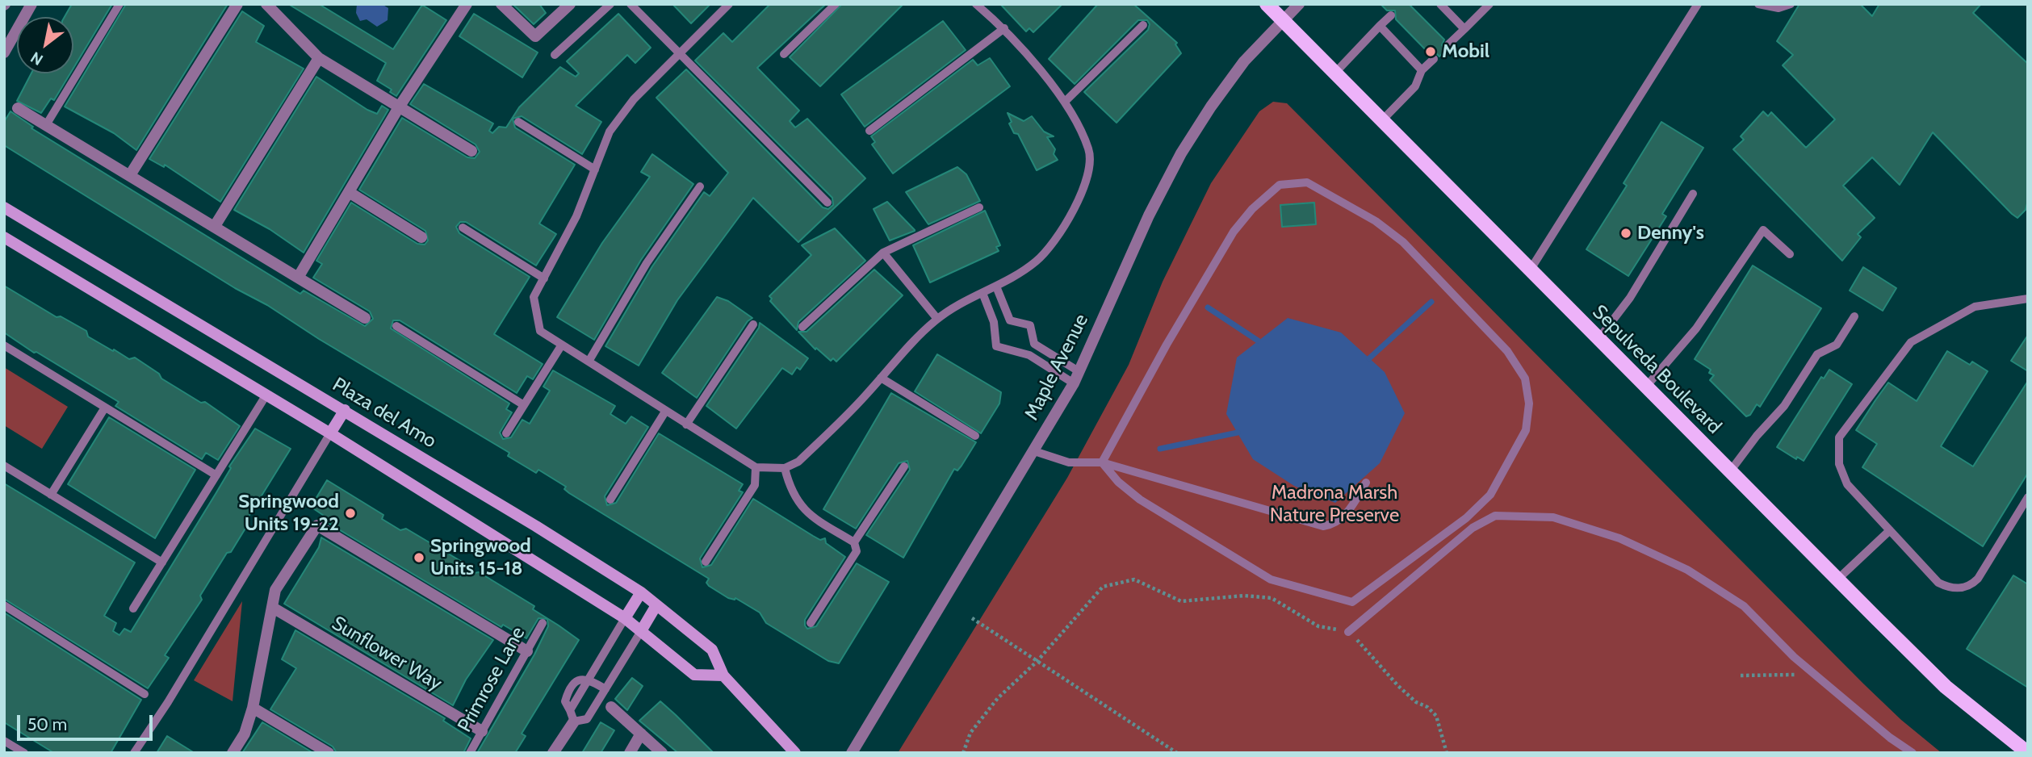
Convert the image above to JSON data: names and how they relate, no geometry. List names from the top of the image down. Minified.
{"streets":{"main road":["Sepulveda Boulevard","Plaza del Amo"],"street":["Maple Avenue","Sunflower Way"],"lane":["Primrose Lane"]},"crossings":[["Maple Avenue","Sepulveda Boulevard"],["Sunflower Way","Primrose Lane"]],"parks":["Madrona Marsh Nature Preserve"],"places":["Mobil","Denny's","Springwood Units 19-22","Springwood Units 15-18"],"scale_bar":"50 m","north":"bottom left"}
